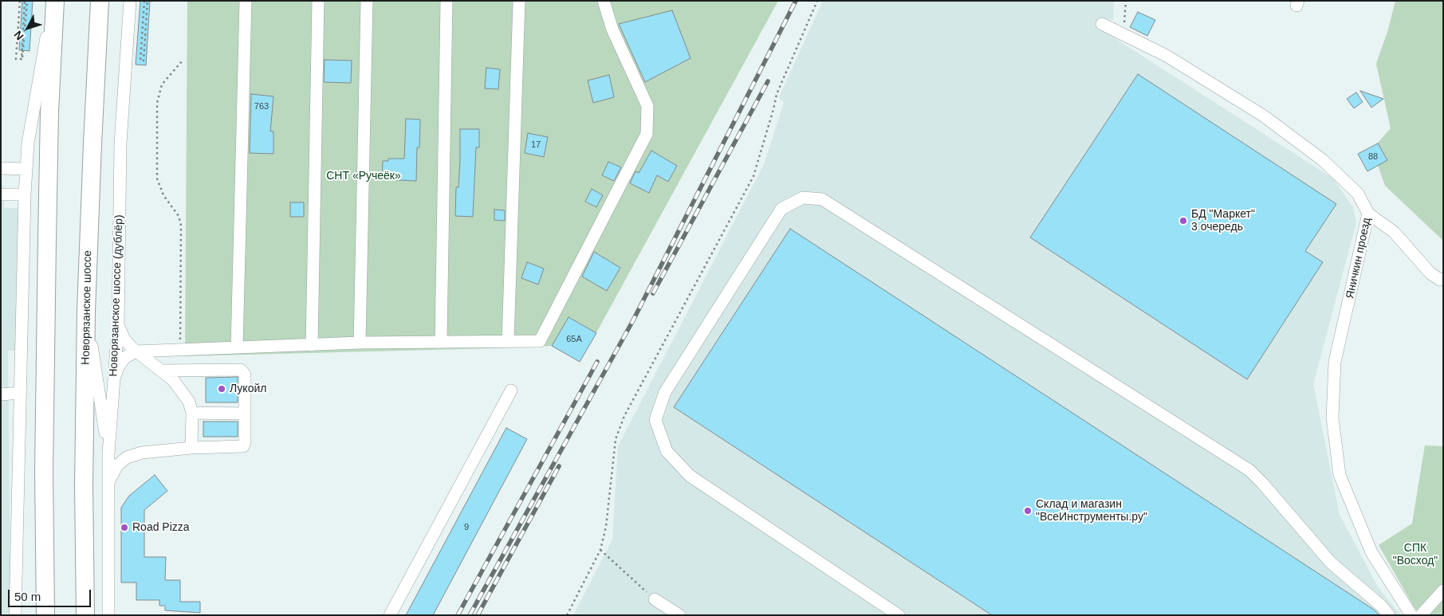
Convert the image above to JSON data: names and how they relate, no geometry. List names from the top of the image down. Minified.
{"streets":{"highway":["Новорязанское шоссе"],"street":["Яничкин проезд","Новорязанское шоссе (дублёр)"]},"parks":["СНТ «Ручеёк»","СПК \"Восход\""],"places":["БД \"Маркет\" 3 очередь","Лукойл","Склад и магазин \"ВсеИнструменты.ру\"","Road Pizza"],"house_numbers":["763","17","88","65А","9"],"scale_bar":"50 m","north":"bottom left"}
